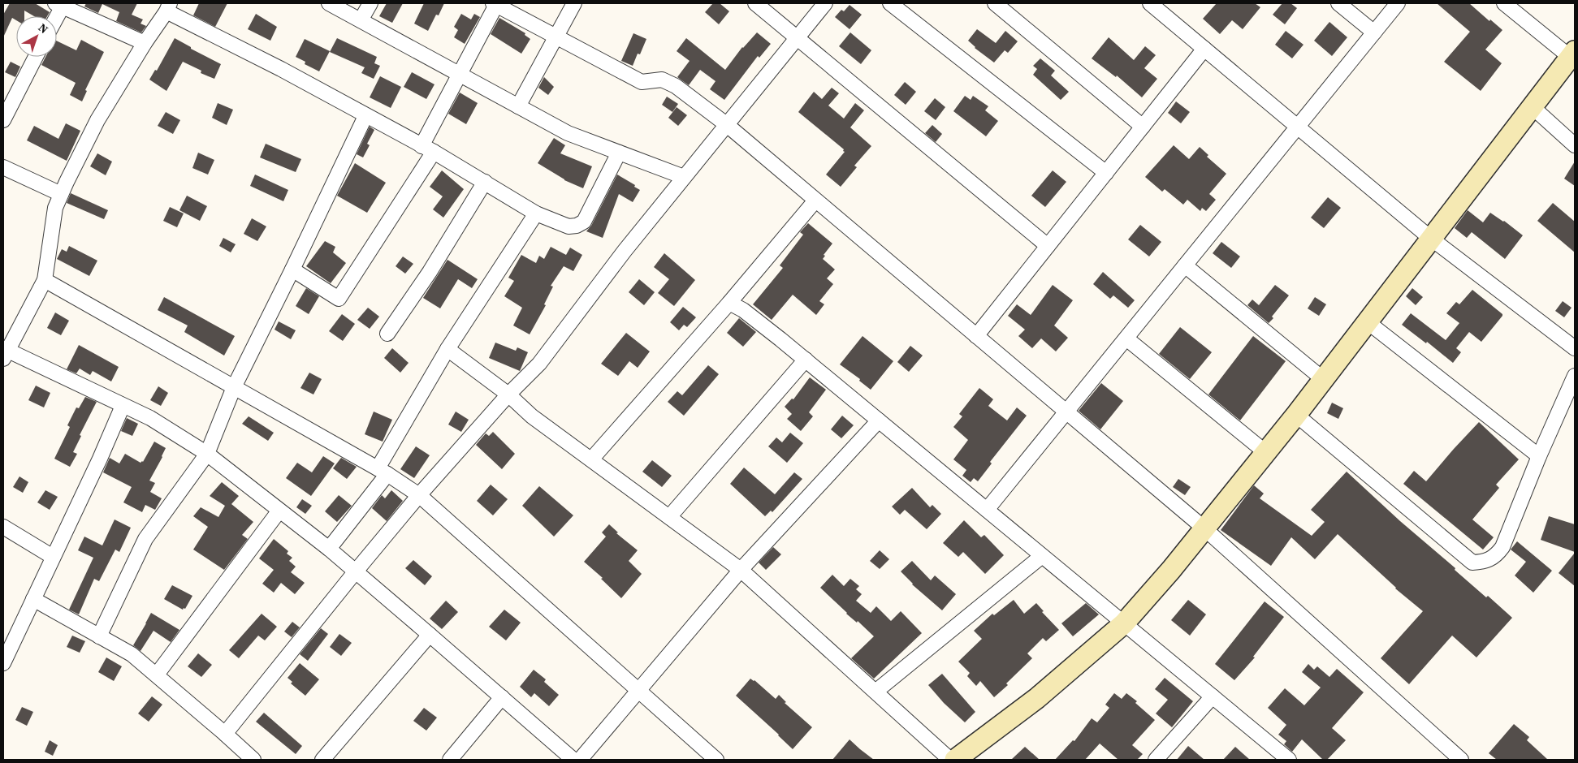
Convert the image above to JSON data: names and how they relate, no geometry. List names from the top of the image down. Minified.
{"north":"top right"}
